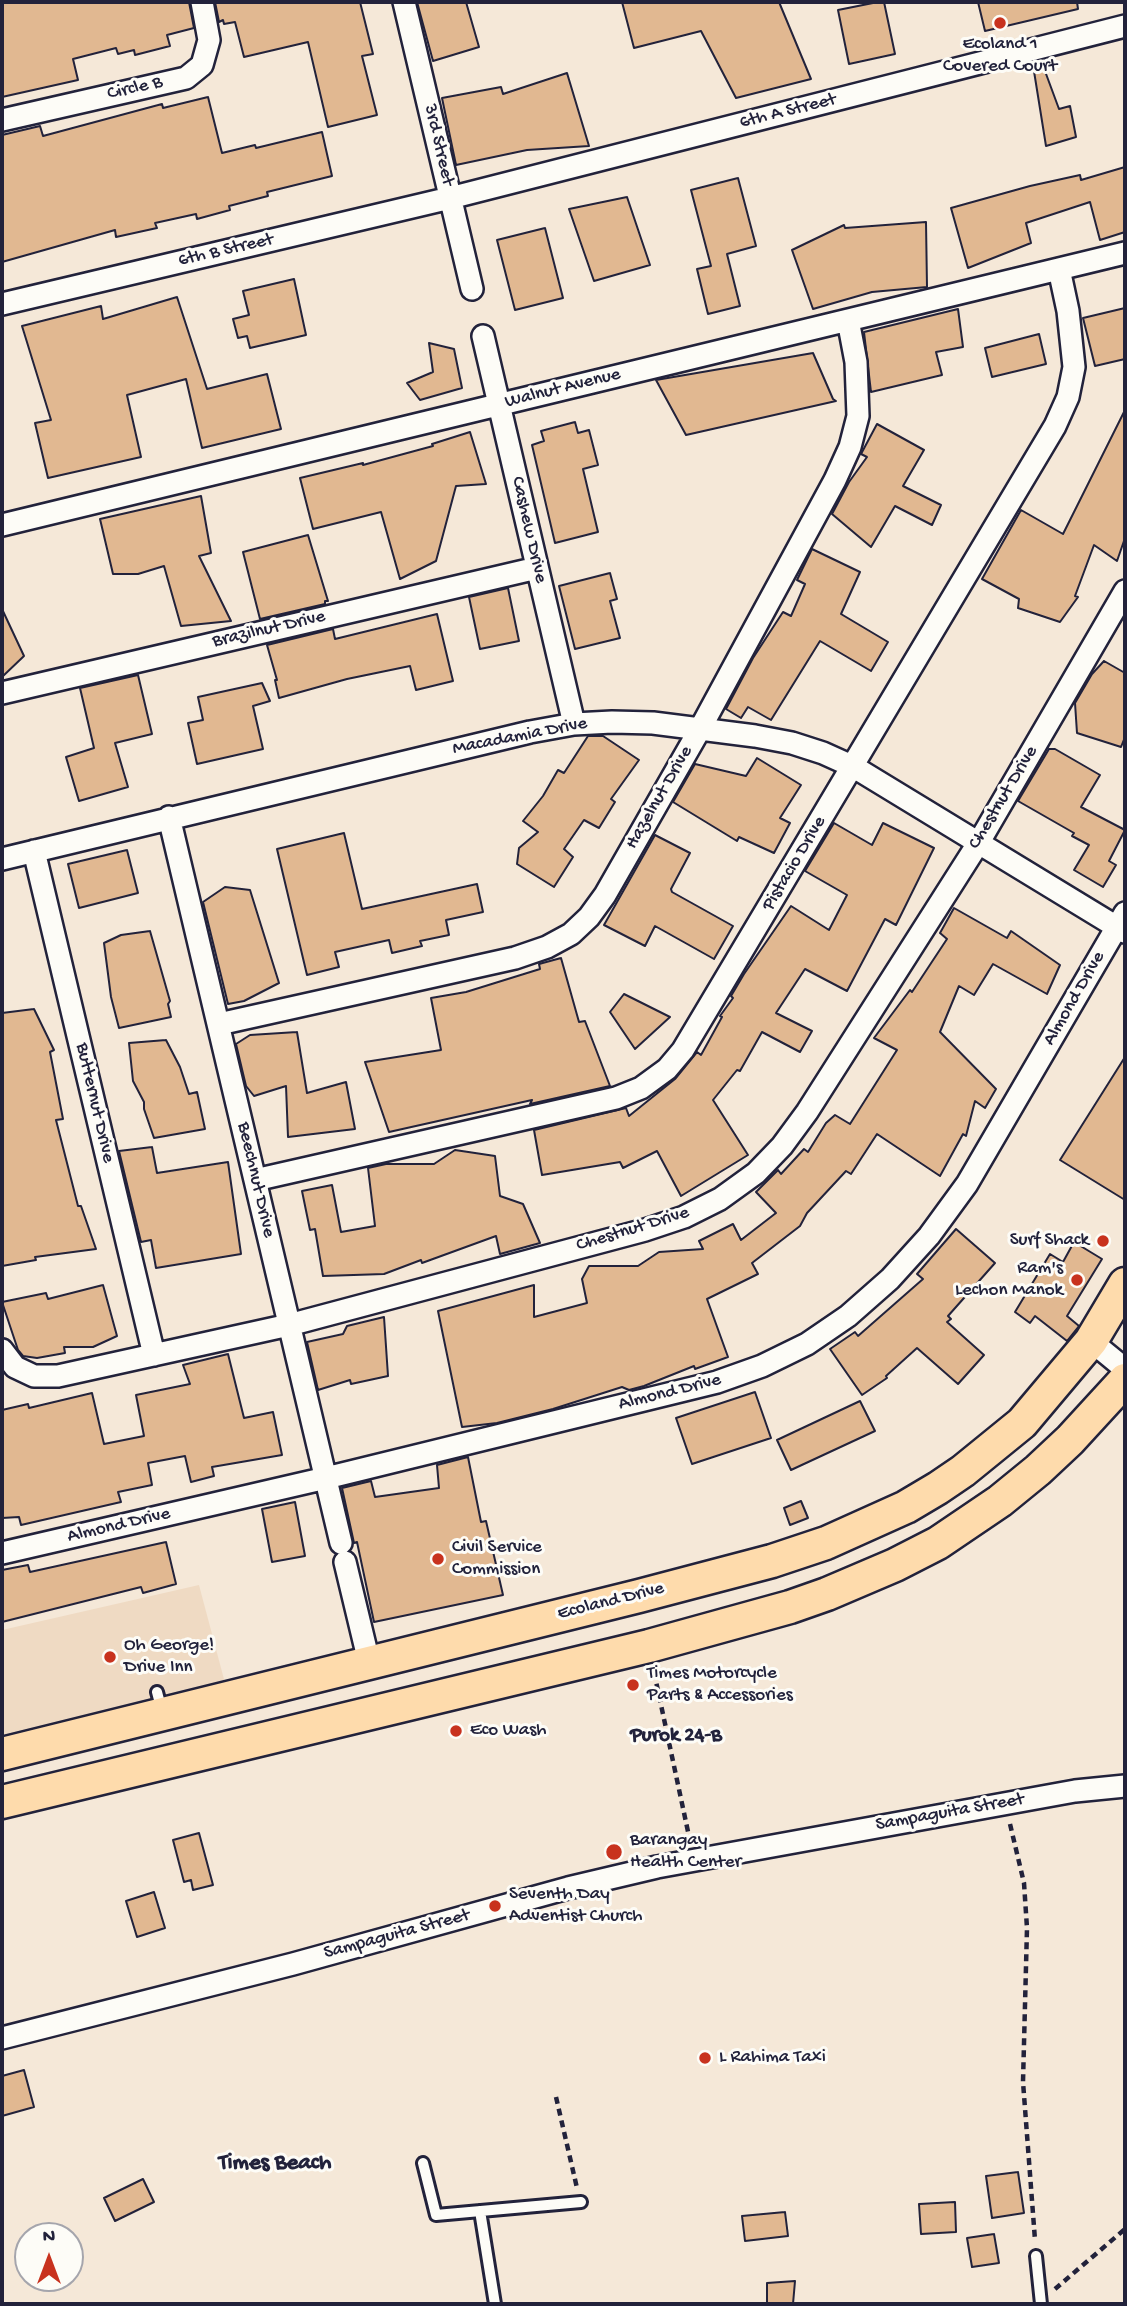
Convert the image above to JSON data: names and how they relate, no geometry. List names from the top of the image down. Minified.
{"streets":{"main road":["Ecoland Drive"],"street":["Circle B","6th A Street","3rd Street","6th B Street","Walnut Avenue","Cashew Drive","Brazilnut Drive","Macadamia Drive","Hazelnut Drive","Chestnut Drive","Pistacio Drive","Almond Drive","Butternut Drive","Beechnut Drive","Sampaguita Street"]},"crossings":[["6th A Street","3rd Street"],["6th A Street","6th B Street"],["3rd Street","6th B Street"],["Walnut Avenue","Cashew Drive"],["Walnut Avenue","Hazelnut Drive"],["Walnut Avenue","Pistacio Drive"],["Cashew Drive","Brazilnut Drive"],["Cashew Drive","Macadamia Drive"],["Macadamia Drive","Hazelnut Drive"],["Macadamia Drive","Chestnut Drive"],["Macadamia Drive","Pistacio Drive"],["Macadamia Drive","Almond Drive"],["Macadamia Drive","Butternut Drive"],["Macadamia Drive","Beechnut Drive"],["Hazelnut Drive","Beechnut Drive"],["Chestnut Drive","Butternut Drive"],["Chestnut Drive","Beechnut Drive"],["Pistacio Drive","Beechnut Drive"],["Almond Drive","Beechnut Drive"],["Beechnut Drive","Ecoland Drive"]],"districts":["Purok 24-B","Times Beach"],"places":["Ecoland 1 Covered Court","Surf Shack","Ram's Lechon Manok","Civil Service Commission","Oh George! Drive Inn","Times Motorcycle Parts & Accessories","Eco Wash","Barangay Health Center","Seventh Day Adventist Church","L Rahima Taxi"],"north":"top"}
